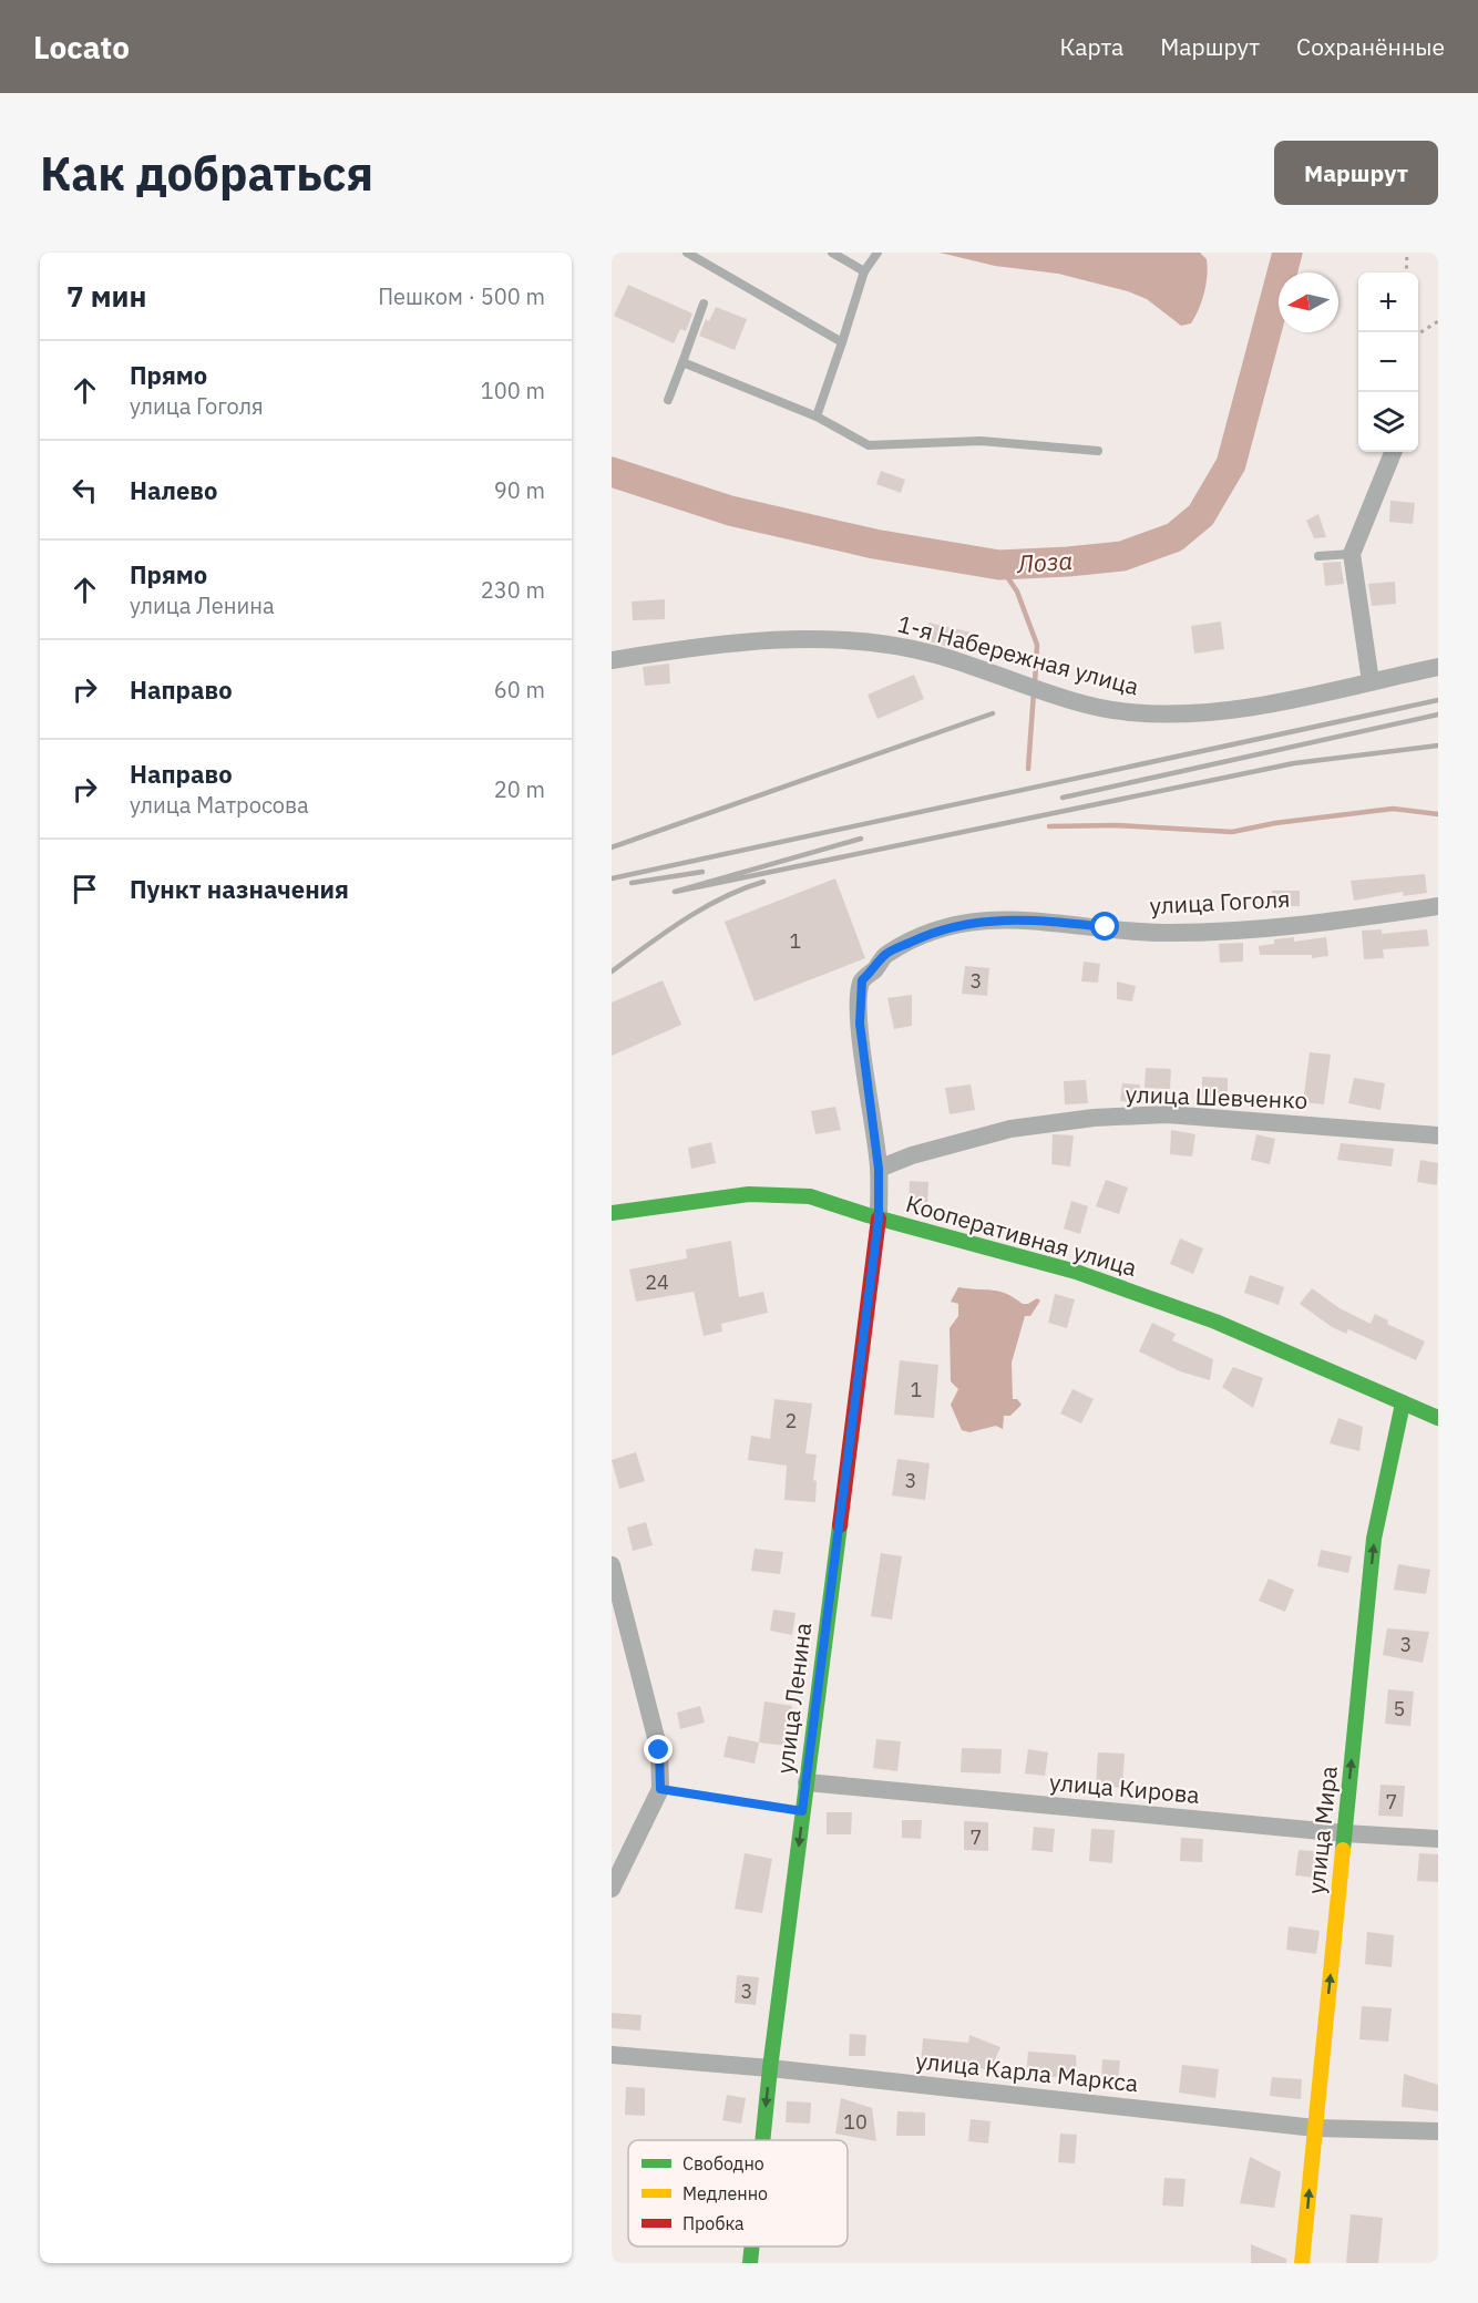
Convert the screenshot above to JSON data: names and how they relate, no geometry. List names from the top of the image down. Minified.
{"streets":{"street":["1-я Набережная улица","улица Гоголя","улица Шевченко","Кооперативная улица","улица Ленина","улица Кирова","улица Мира","улица Карла Маркса"]},"crossings":[["улица Гоголя","улица Шевченко"],["Кооперативная улица","улица Ленина"],["Кооперативная улица","улица Мира"],["улица Ленина","улица Кирова"],["улица Ленина","улица Карла Маркса"],["улица Кирова","улица Мира"],["улица Мира","улица Карла Маркса"]],"one_way":["улица Ленина","улица Мира"],"water":["Лоза"],"house_numbers":["1","3","24","1","2","3","3","5","7","7","3","10"],"legend":["Свободно","Медленно","Пробка"],"north":"left","page":{"header":"Locato","nav":["Карта","Маршрут","Сохранённые"],"buttons":"Маршрут","title":"Как добраться","heading":["7 мин","Пешком · 500 m"],"map_buttons":["+","−"],"list":[["Прямо","улица Гоголя","100 m"],["Налево","90 m"],["Прямо","улица Ленина","230 m"],["Направо","60 m"],["Направо","улица Матросова","20 m"],"Пункт назначения"]}}
